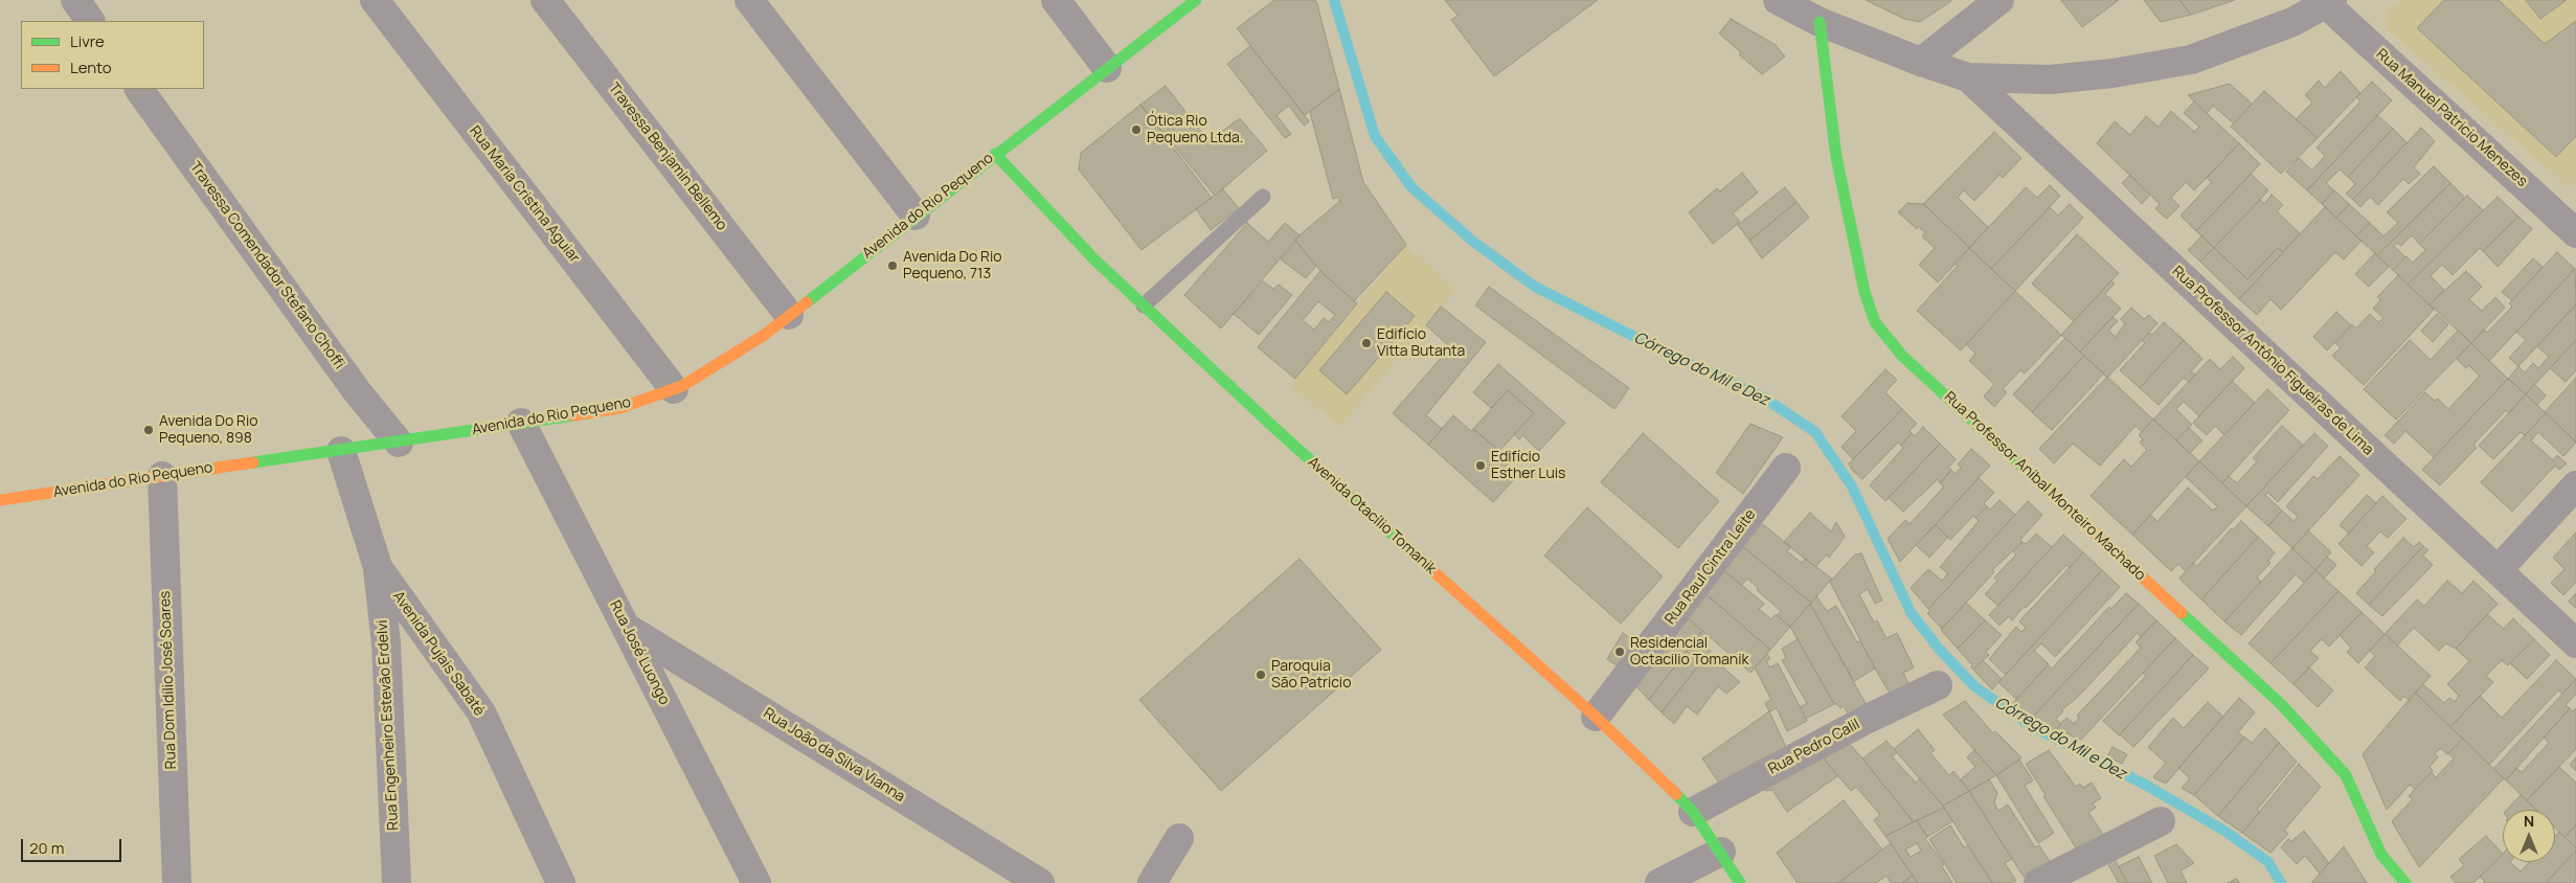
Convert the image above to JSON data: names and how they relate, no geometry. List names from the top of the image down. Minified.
{"streets":{"street":["Rua Manuel Patricio Menezes","Travessa Benjamin Bellemo","Rua Maria Cristina Aguiar","Avenida do Rio Pequeno","Travessa Comendador Stefano Choffi","Rua Professor Antônio Figueiras de Lima","Rua Professor Aníbal Monteiro Machado","Avenida Otacílio Tomanik","Rua Raul Cintra Leite","Rua José Luongo","Avenida Pujais Sabaté","Rua Dom Idílio José Soares","Rua Engenheiro Estevão Erdelvi","Rua Pedro Calil","Rua João da Silva Vianna"]},"crossings":[["Travessa Benjamin Bellemo","Avenida do Rio Pequeno"],["Rua Maria Cristina Aguiar","Avenida do Rio Pequeno"],["Avenida do Rio Pequeno","Travessa Comendador Stefano Choffi"],["Avenida do Rio Pequeno","Avenida Otacílio Tomanik"],["Avenida do Rio Pequeno","Rua José Luongo"],["Avenida do Rio Pequeno","Avenida Pujais Sabaté"],["Avenida do Rio Pequeno","Rua Dom Idílio José Soares"],["Avenida Otacílio Tomanik","Rua Raul Cintra Leite"],["Avenida Otacílio Tomanik","Rua Pedro Calil"],["Rua José Luongo","Rua João da Silva Vianna"],["Avenida Pujais Sabaté","Rua Engenheiro Estevão Erdelvi"]],"water":["Córrego do Mil e Dez"],"places":["Ótica Rio Pequeno Ltda.","Avenida Do Rio Pequeno, 713","Edifício Vitta Butanta","Avenida Do Rio Pequeno, 898","Edifício Esther Luis","Residencial Octacilio Tomanik","Paroquia São Patricio"],"legend":["Livre","Lento"],"scale_bar":"20 m","north":"top"}
